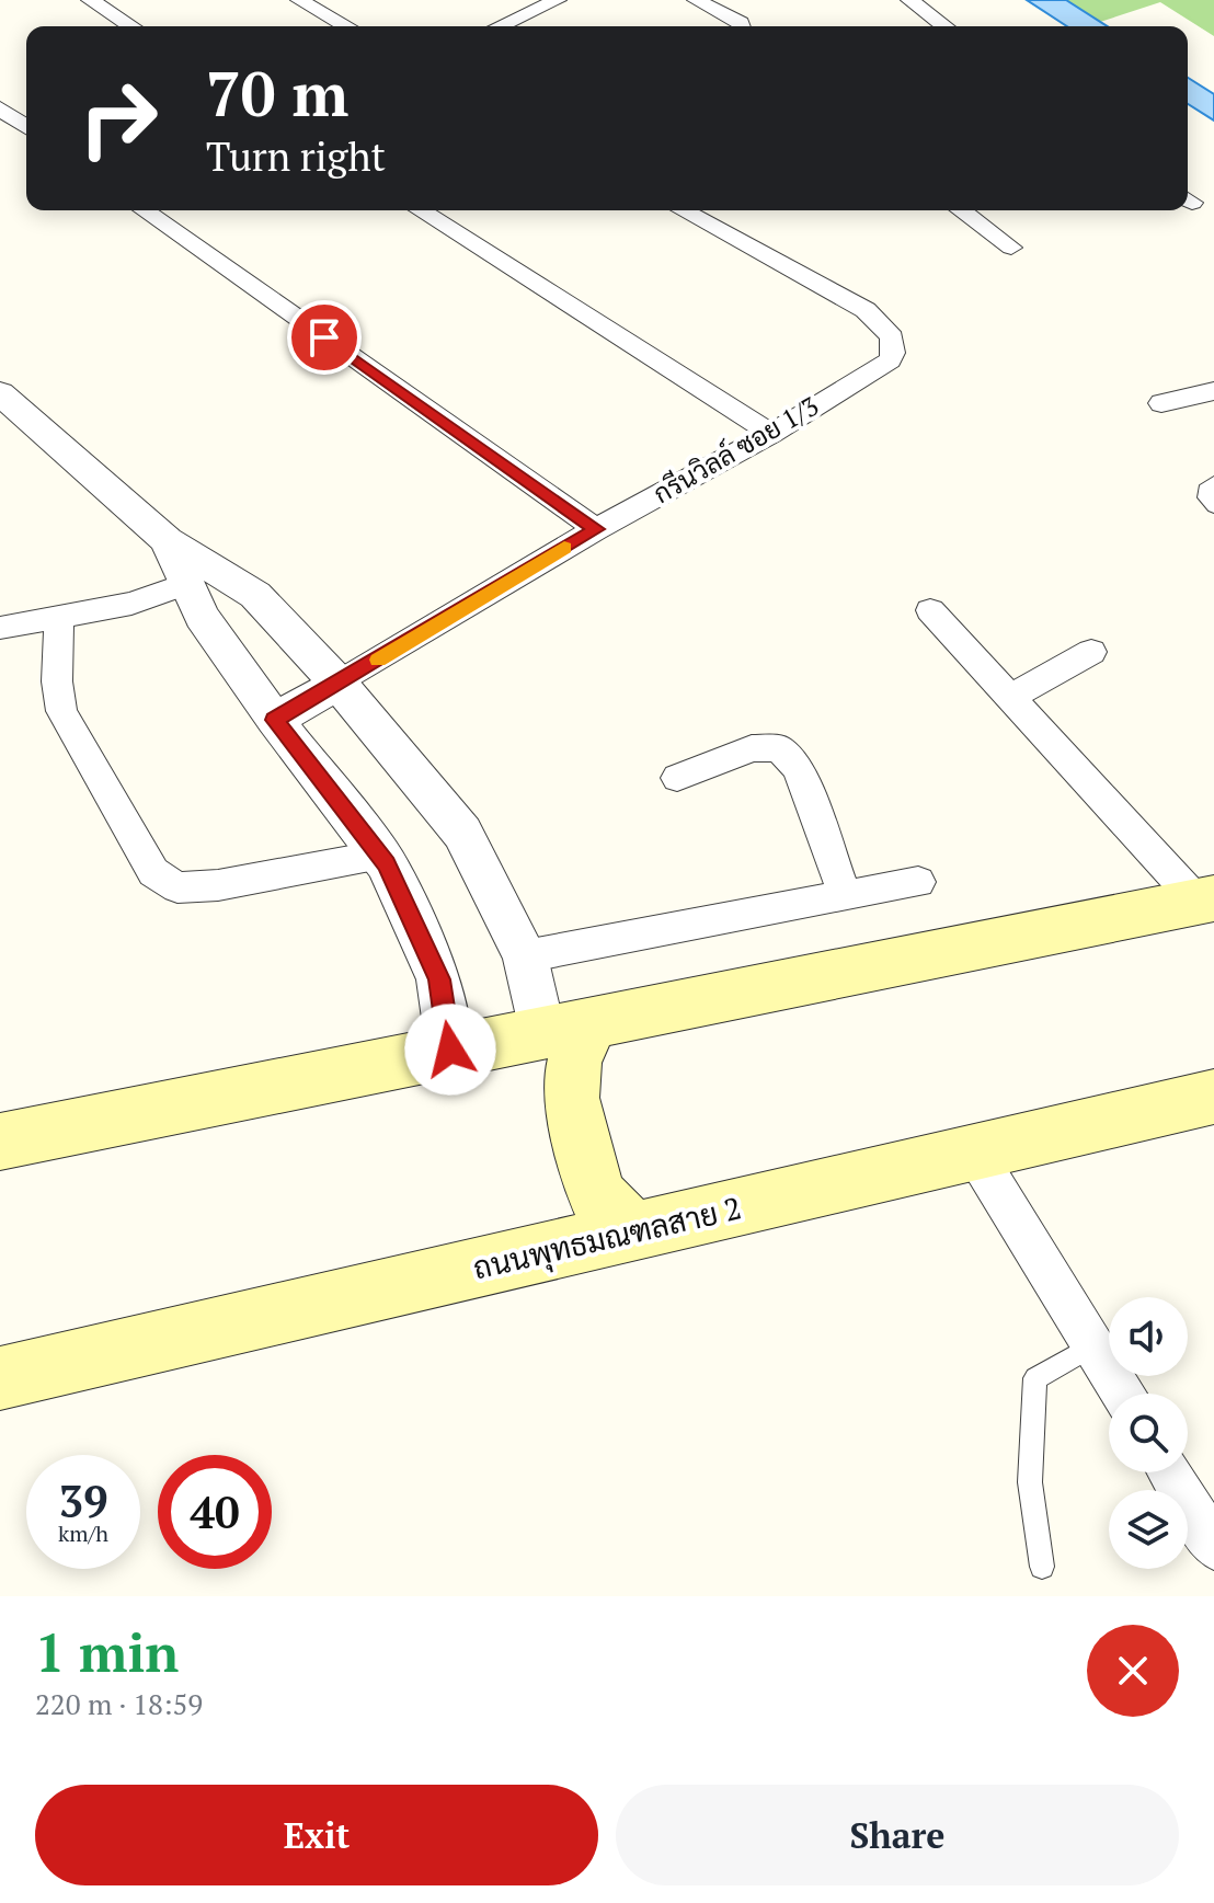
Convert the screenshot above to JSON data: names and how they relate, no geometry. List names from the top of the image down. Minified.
{"streets":{"main road":["ถนนพุทธมณฑลสาย 2"],"street":["กรีนวิลล์ ซอย 1/3"]},"page":{"turn":["70 m","Turn right"],"speed":"39 km/h","limit":"40","heading":["1 min","220 m · 18:59"],"buttons":["Exit","Share"]}}
